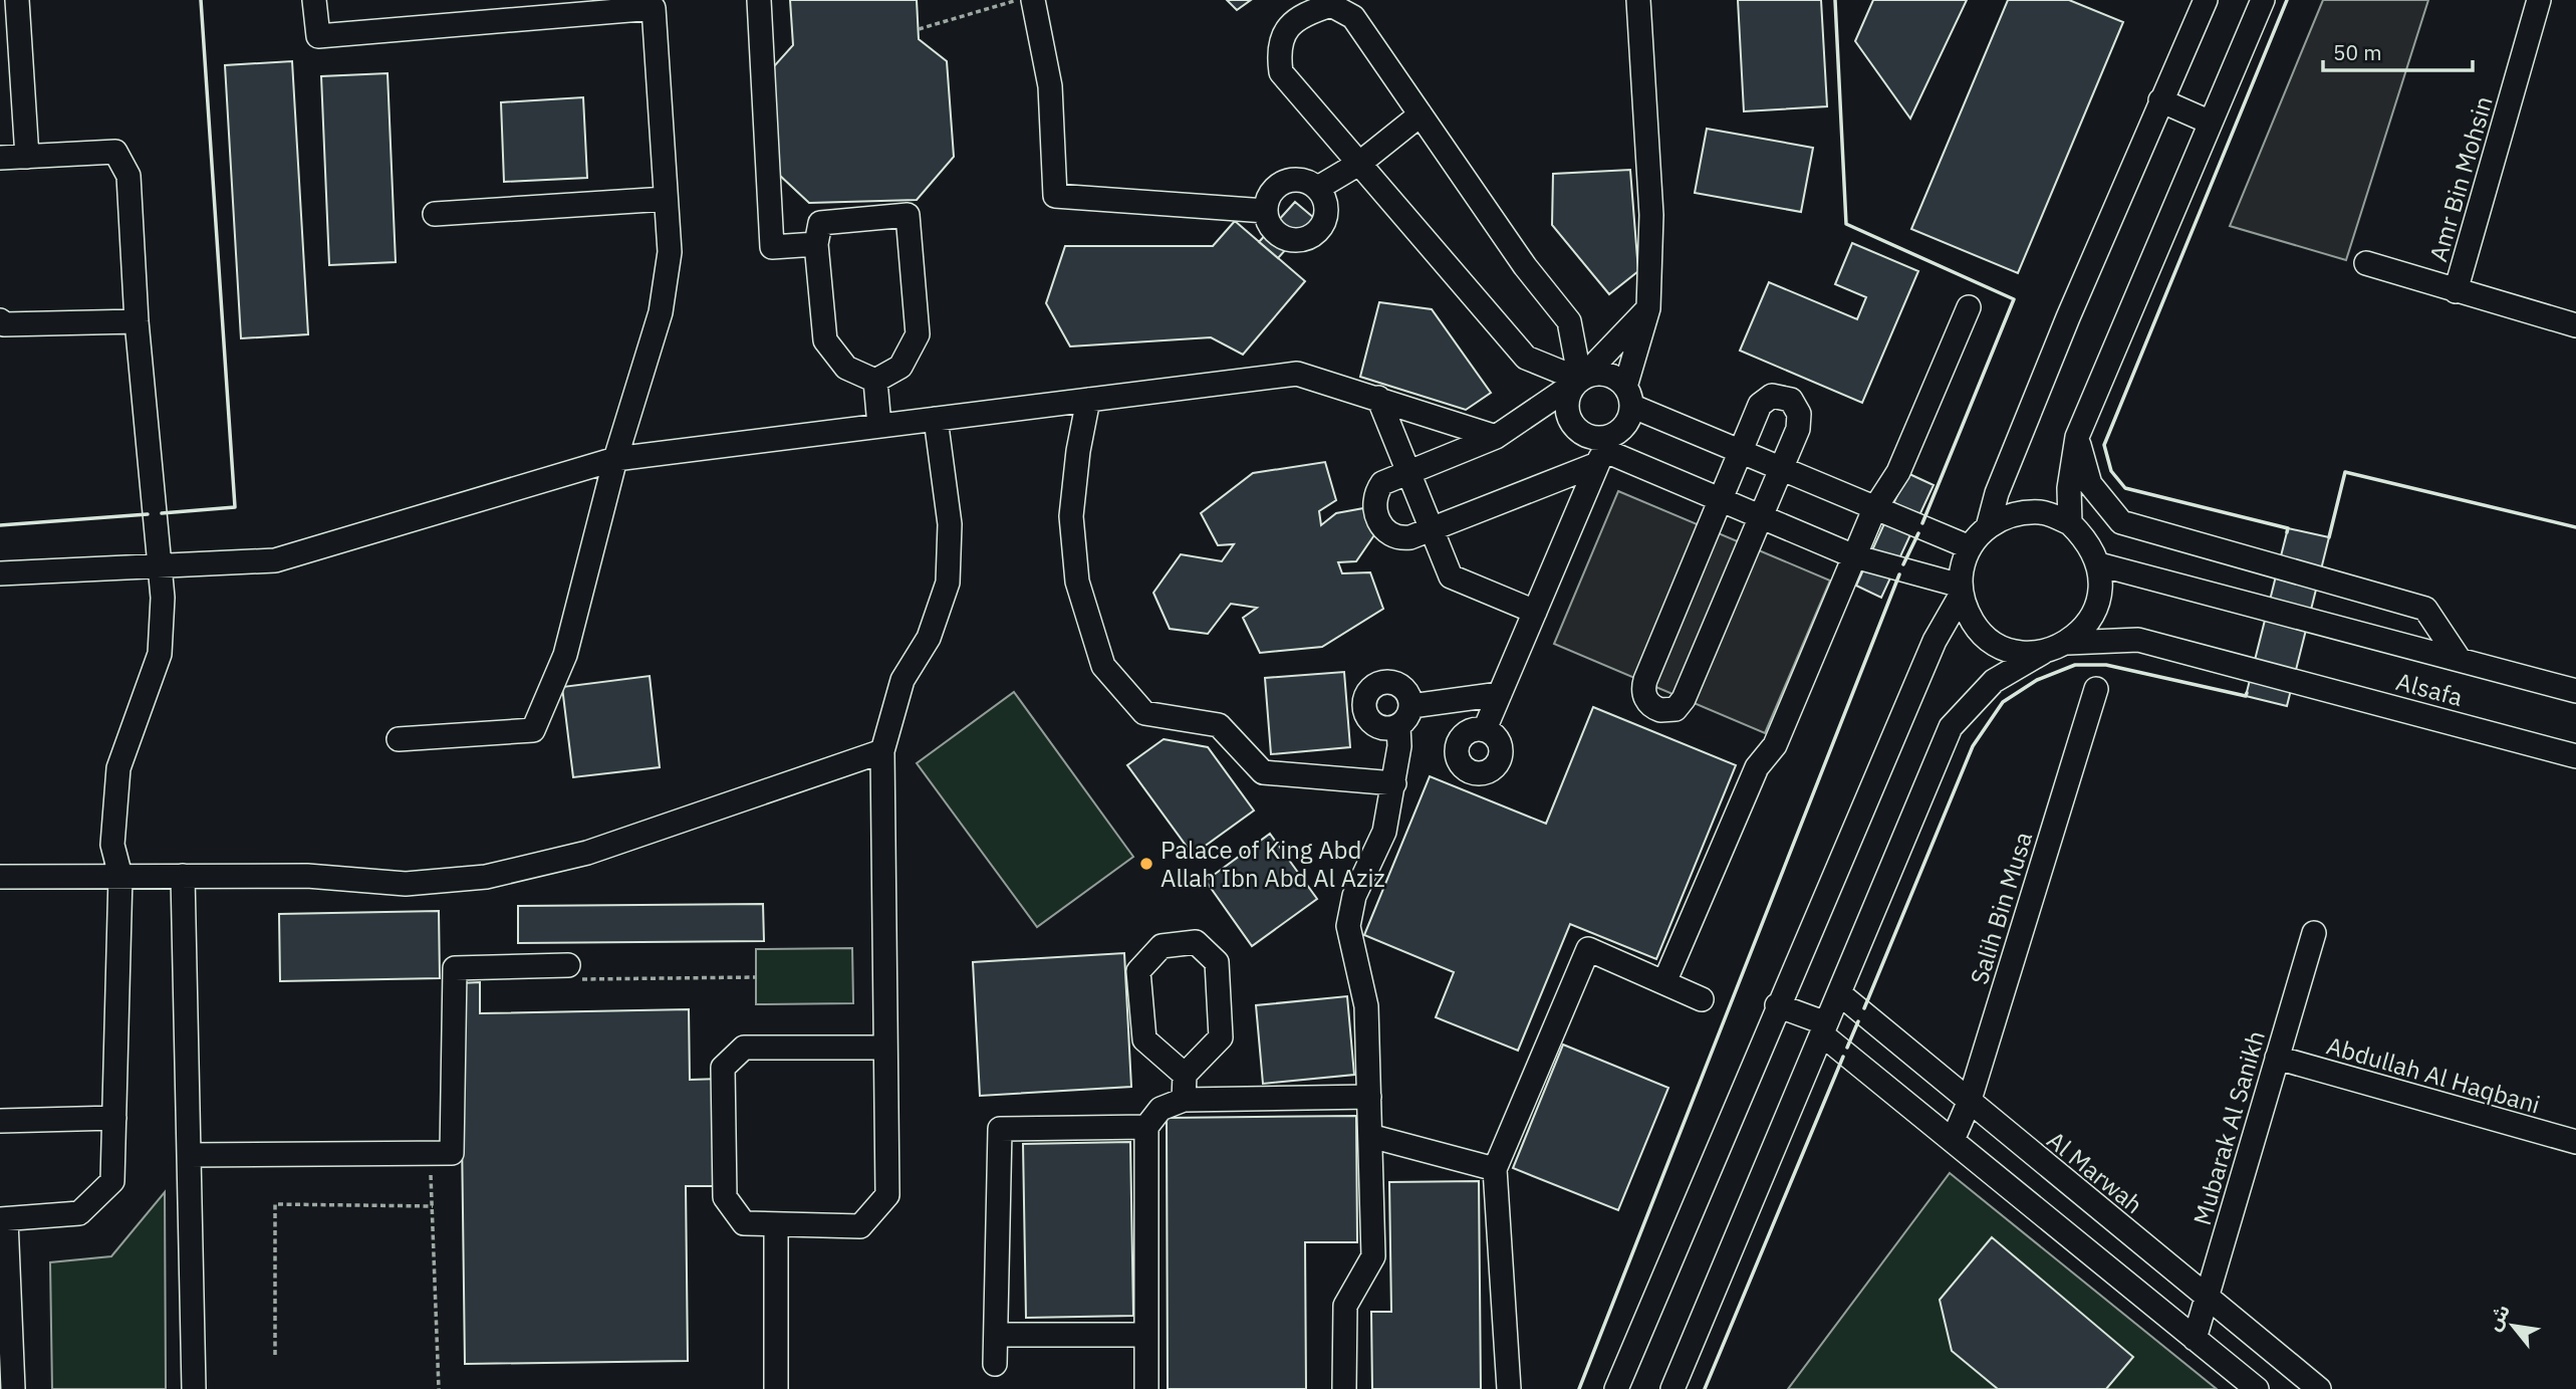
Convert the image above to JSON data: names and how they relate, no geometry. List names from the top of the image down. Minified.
{"streets":{"street":["Amr Bin Mohsin","Alsafa","Salih Bin Musa","Abdullah Al Haqbani","Mubarak Al Sanikh","Al Marwah"]},"crossings":[["Salih Bin Musa","Al Marwah"],["Abdullah Al Haqbani","Mubarak Al Sanikh"],["Mubarak Al Sanikh","Al Marwah"]],"places":["Palace of King Abd Allah Ibn Abd Al Aziz"],"scale_bar":"50 m","north":"top left"}
